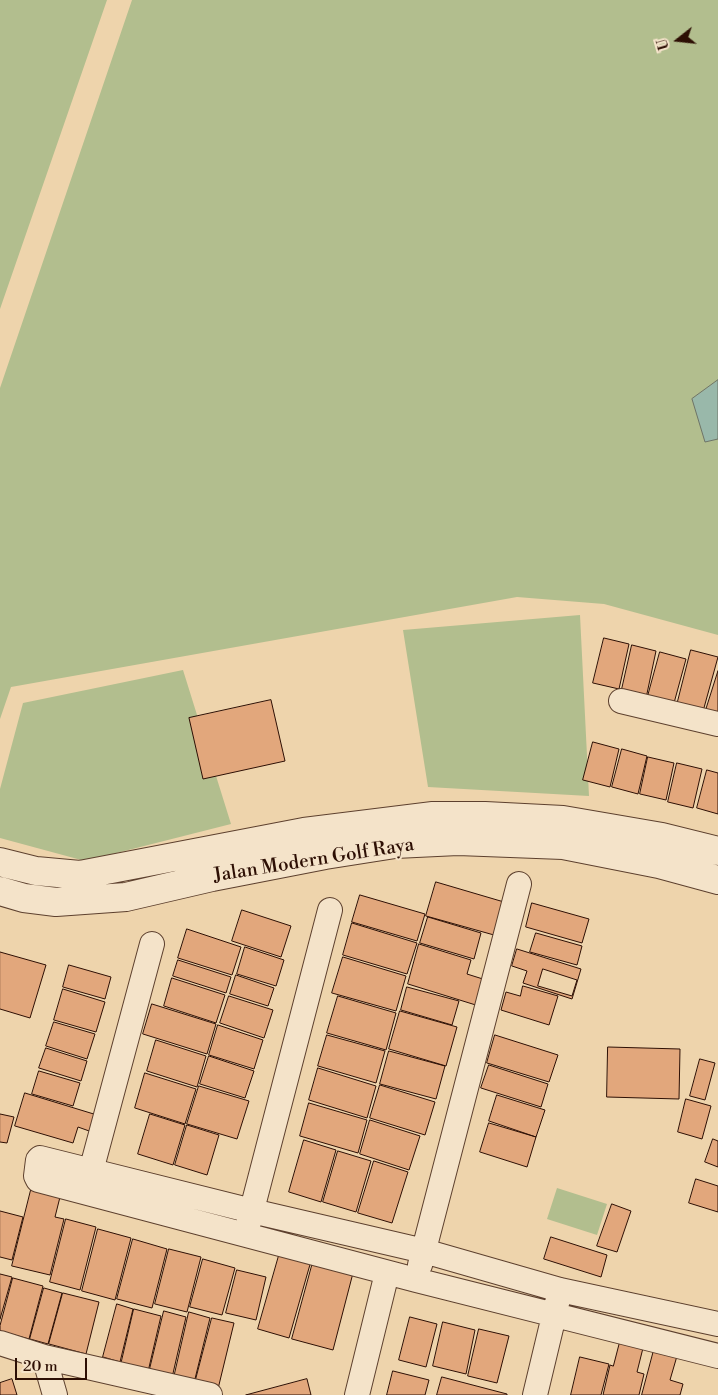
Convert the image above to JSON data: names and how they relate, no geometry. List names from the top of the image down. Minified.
{"streets":{"street":["Jalan Modern Golf Raya"]},"scale_bar":"20 m","north":"left"}
